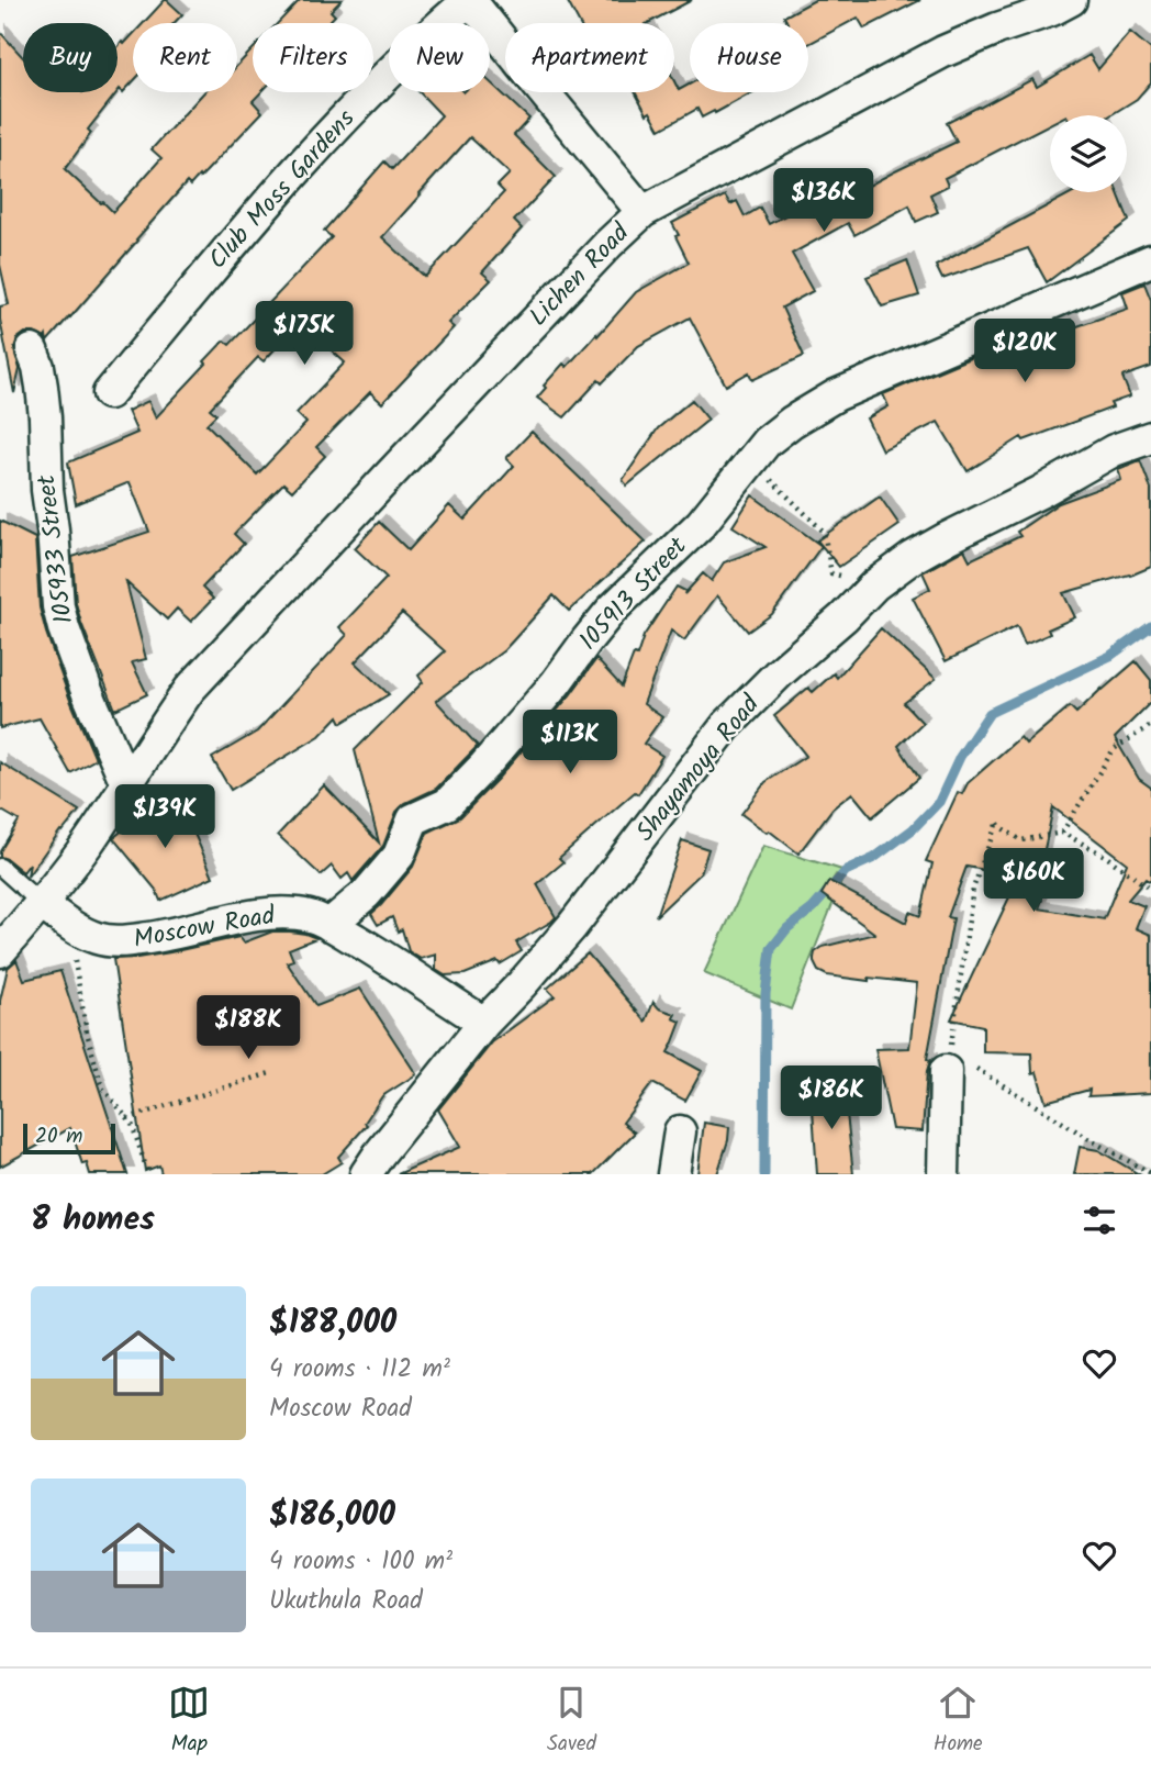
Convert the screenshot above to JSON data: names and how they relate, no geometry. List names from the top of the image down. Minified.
{"streets":{"street":["Club Moss Gardens","Lichen Road","105933 Street","105913 Street","Shayamoya Road","Moscow Road"]},"crossings":[["Club Moss Gardens","Lichen Road"],["Lichen Road","105933 Street"],["Lichen Road","Moscow Road"],["105913 Street","Moscow Road"],["Shayamoya Road","Moscow Road"]],"scale_bar":"20 m","page":{"chip":["Buy","Rent","Filters","New","Apartment","House"],"price":["$136K","$175K","$120K","$113K","$139K","$160K","$188K","$186K"],"scale":"20 m","heading":"8 homes","list":[{"name":"$188,000","note":"4 rooms · 112 m² · Moscow Road"},{"name":"$186,000","note":"4 rooms · 100 m² · Ukuthula Road"}],"tabs":["Map","Saved","Home"]}}
